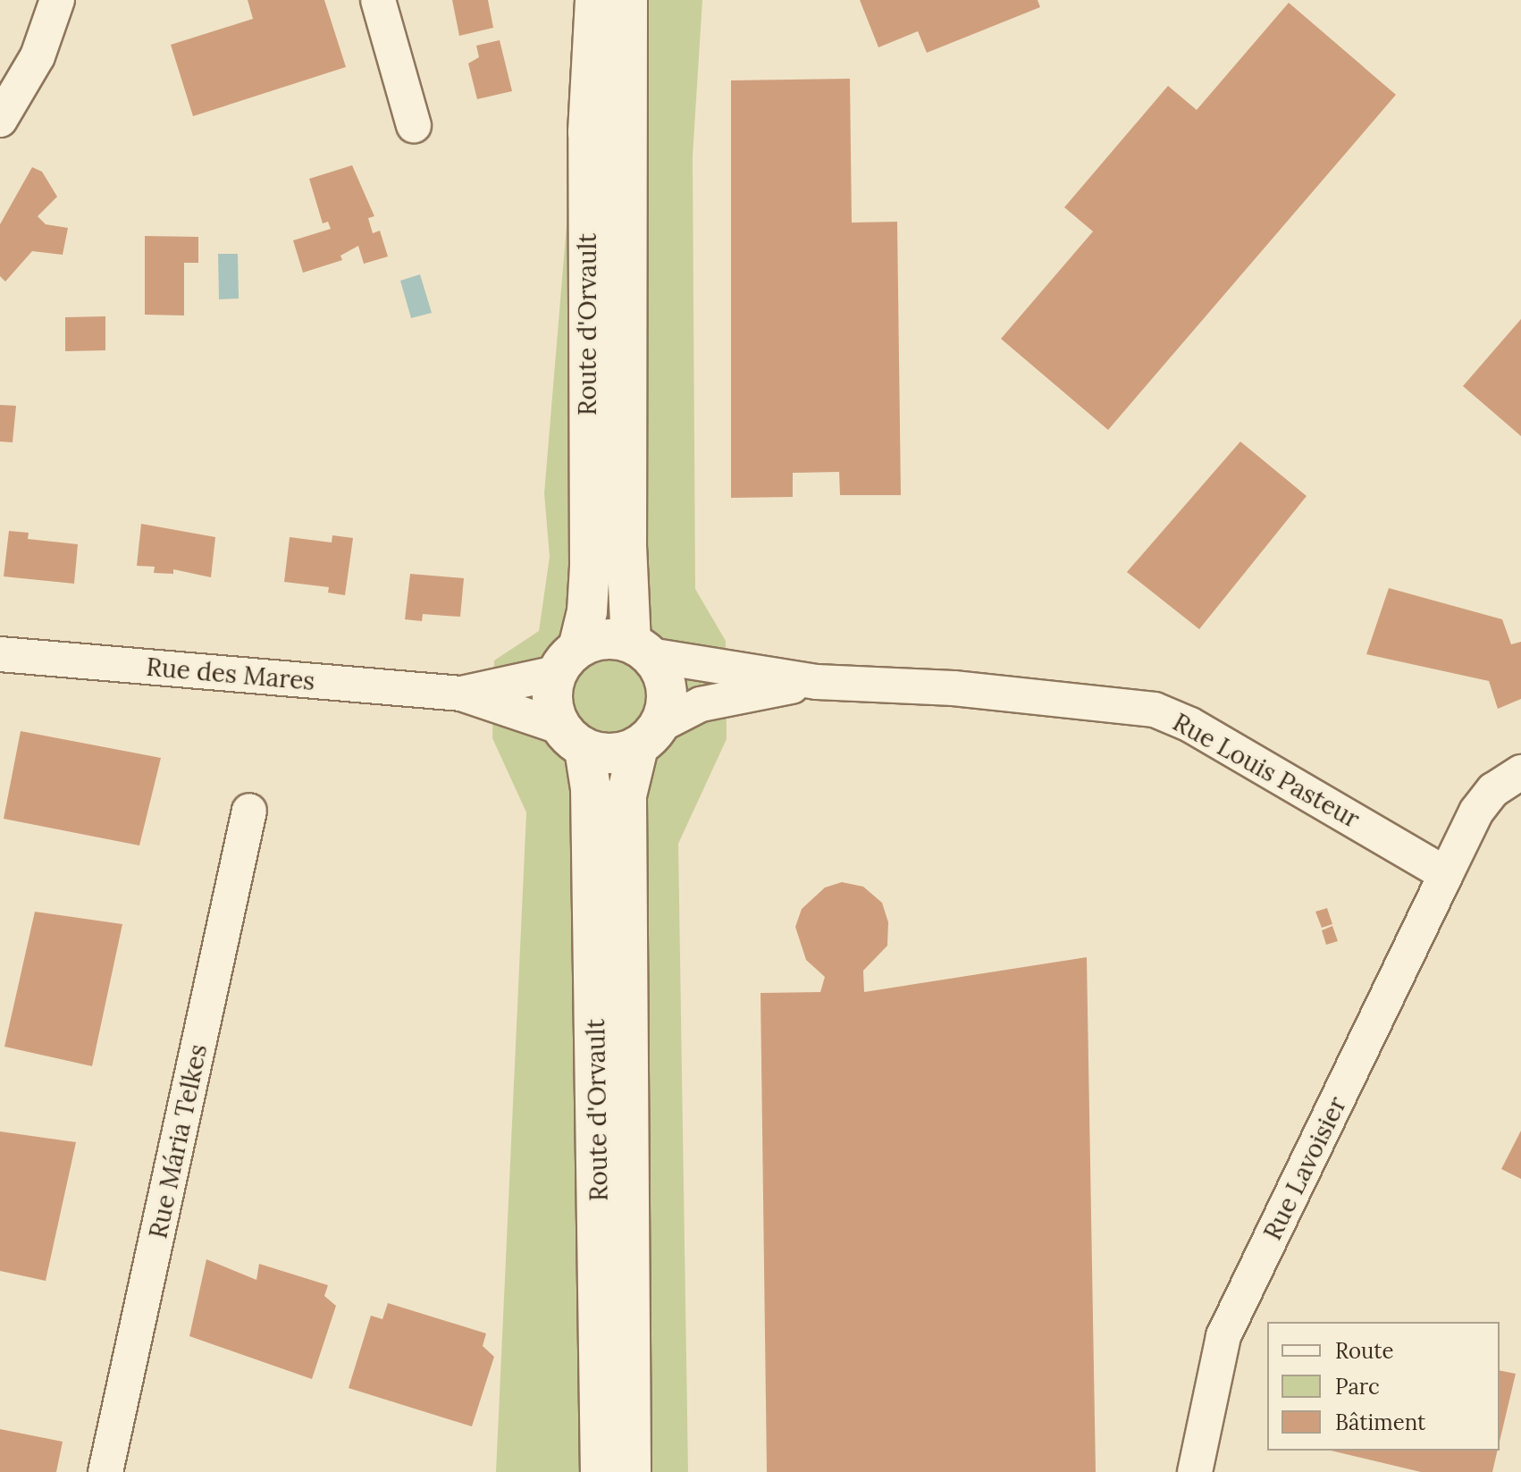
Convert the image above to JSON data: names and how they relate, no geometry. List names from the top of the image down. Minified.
{"streets":{"street":["Route d'Orvault","Rue des Mares","Rue Louis Pasteur","Rue Mária Telkes","Rue Lavoisier"]},"crossings":[["Route d'Orvault","Rue des Mares"],["Route d'Orvault","Rue Louis Pasteur"],["Rue des Mares","Rue Louis Pasteur"],["Rue Louis Pasteur","Rue Lavoisier"]],"legend":["Route","Parc","Bâtiment"]}
